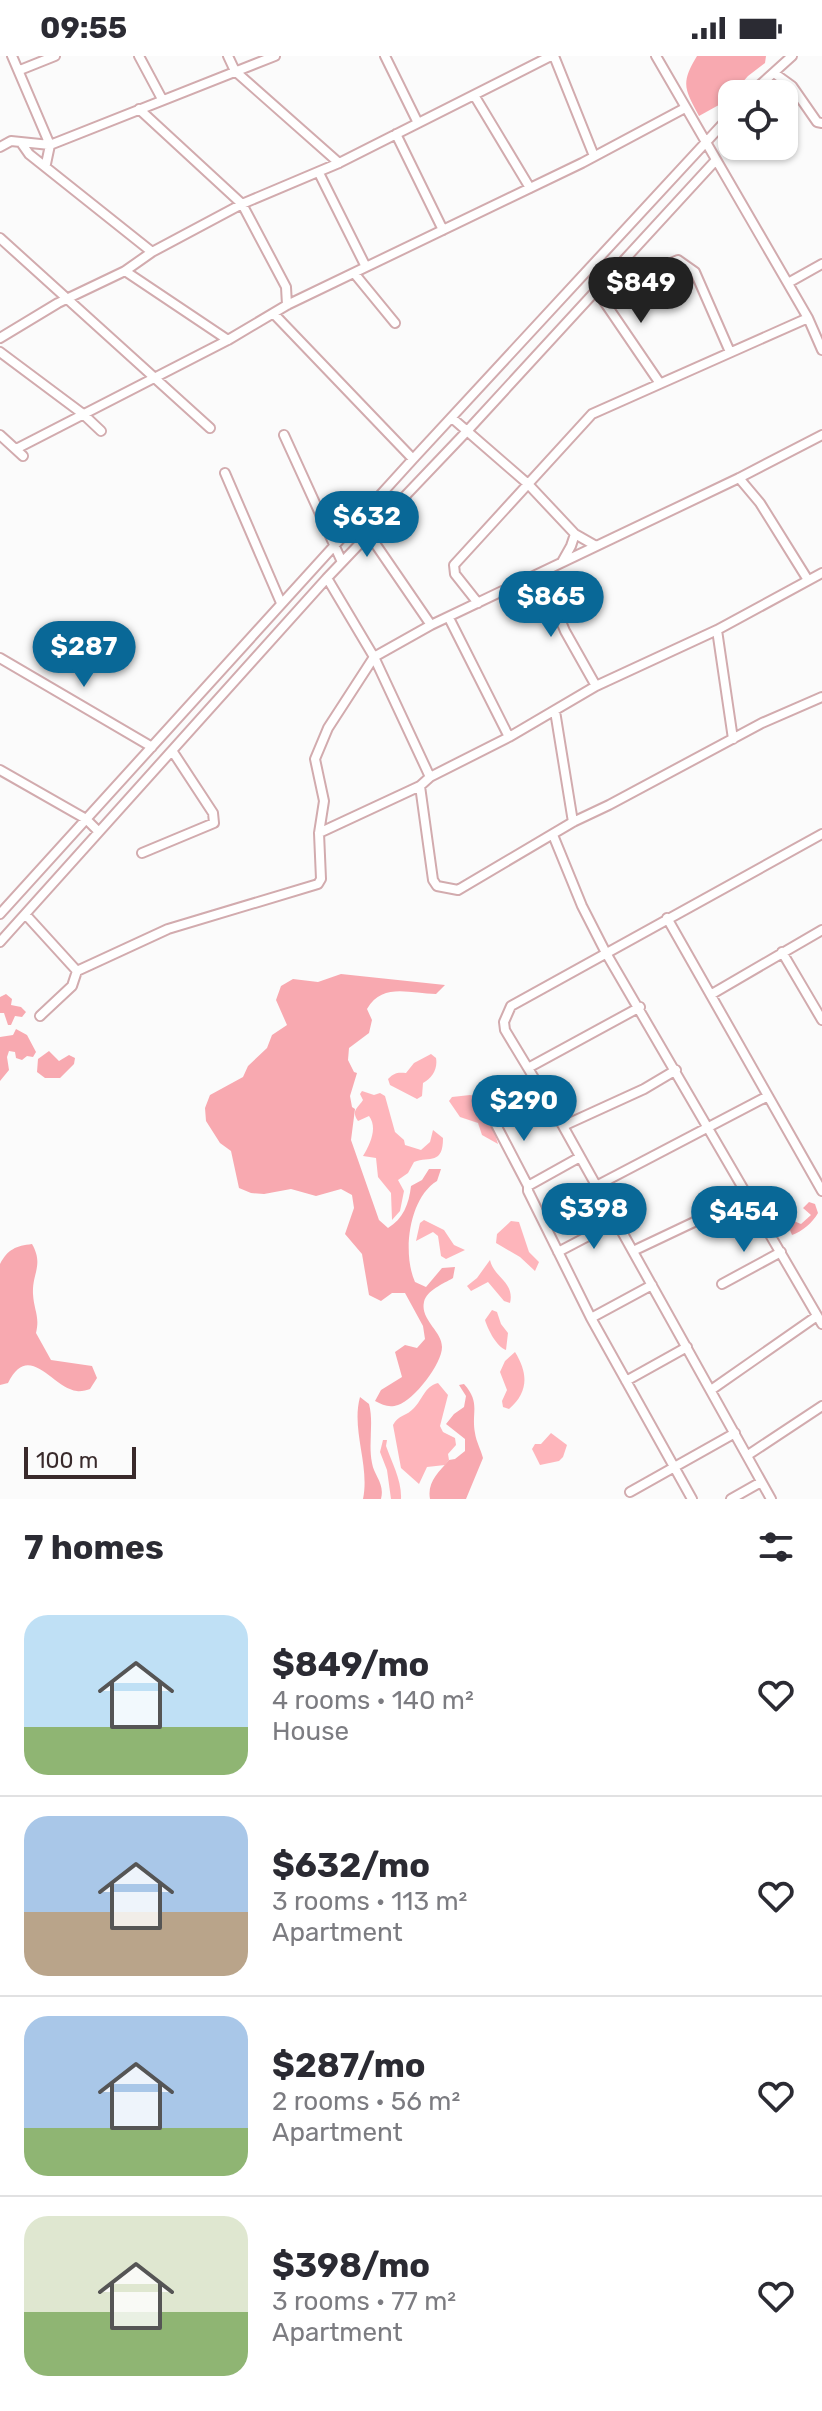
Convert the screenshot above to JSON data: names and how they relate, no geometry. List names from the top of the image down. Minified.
{"scale_bar":"100 m","page":{"status":"09:55","price":["$849","$632","$865","$287","$290","$398","$454"],"scale":"100 m","heading":"7 homes","list":[{"name":"$849/mo","note":"4 rooms · 140 m² · House"},{"name":"$632/mo","note":"3 rooms · 113 m² · Apartment"},{"name":"$287/mo","note":"2 rooms · 56 m² · Apartment"},{"name":"$398/mo","note":"3 rooms · 77 m² · Apartment"}]}}
